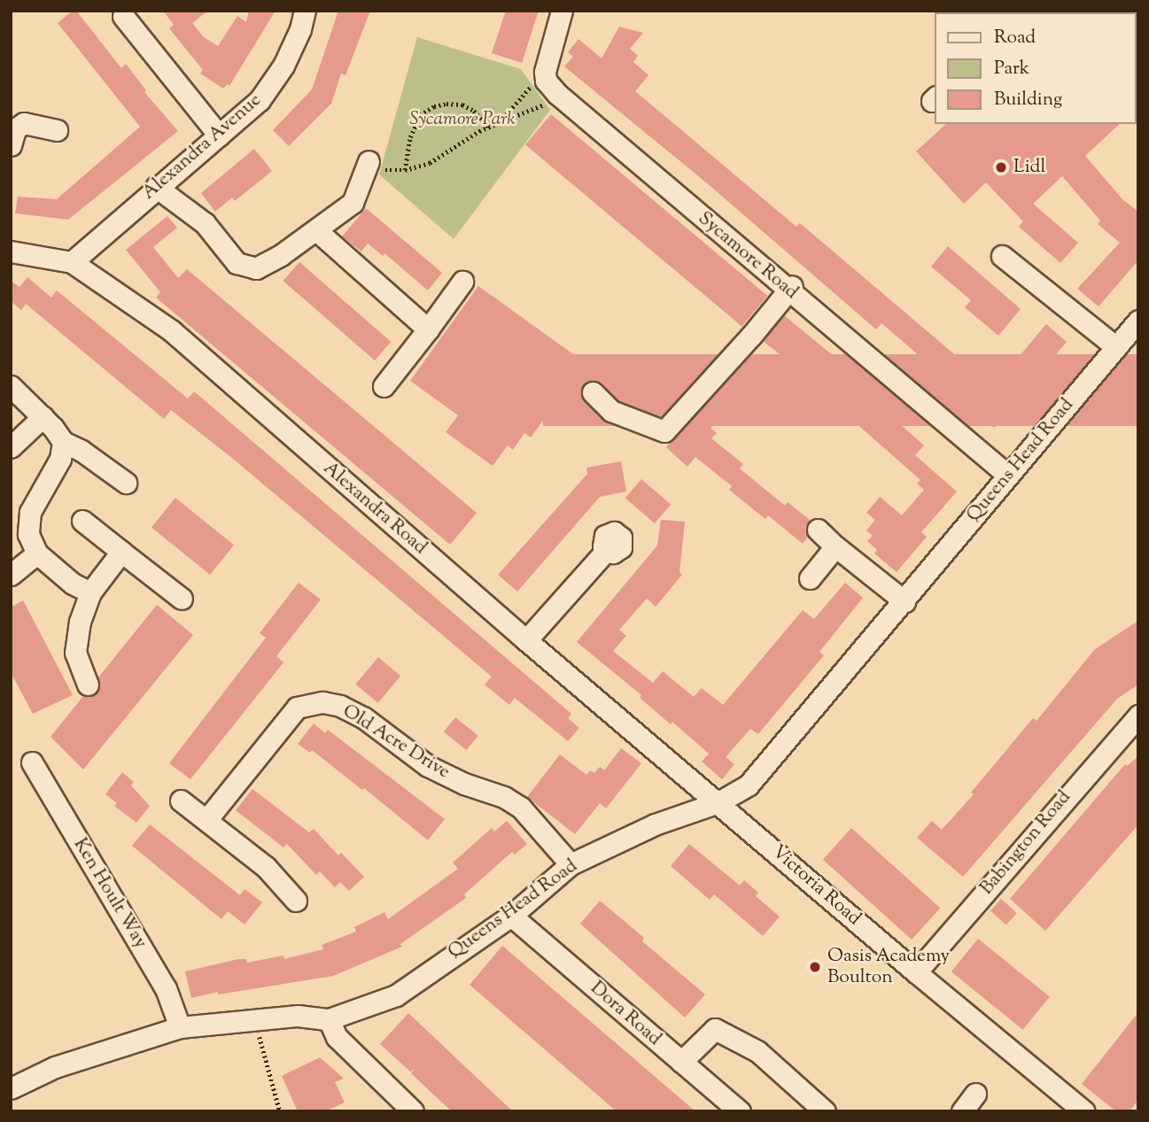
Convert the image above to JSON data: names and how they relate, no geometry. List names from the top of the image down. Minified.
{"streets":{"street":["Alexandra Avenue","Sycamore Road","Queens Head Road","Alexandra Road","Old Acre Drive","Babington Road","Victoria Road","Ken Hoult Way","Dora Road"]},"crossings":[["Alexandra Avenue","Alexandra Road"],["Sycamore Road","Queens Head Road"],["Queens Head Road","Alexandra Road"],["Queens Head Road","Old Acre Drive"],["Queens Head Road","Victoria Road"],["Queens Head Road","Ken Hoult Way"],["Queens Head Road","Dora Road"],["Alexandra Road","Victoria Road"],["Babington Road","Victoria Road"]],"parks":["Sycamore Park"],"places":["Lidl","Oasis Academy Boulton"],"legend":["Road","Park","Building"]}
